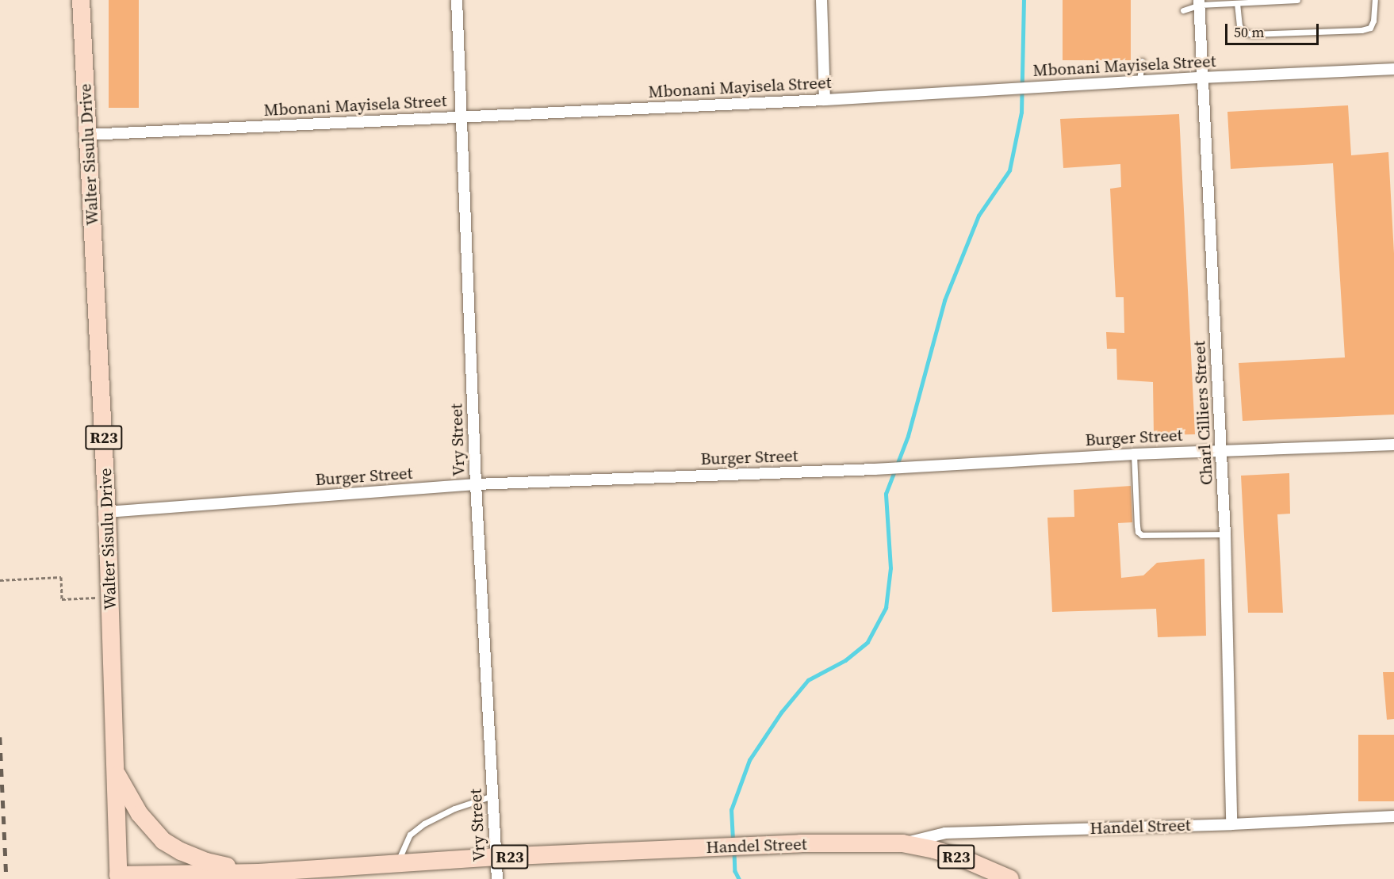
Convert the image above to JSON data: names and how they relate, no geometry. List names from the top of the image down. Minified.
{"streets":{"main road":["Walter Sisulu Drive","R23","Handel Street"],"street":["Mbonani Mayisela Street","Charl Cilliers Street","Burger Street","Vry Street"]},"crossings":[["Mbonani Mayisela Street","Walter Sisulu Drive"],["Mbonani Mayisela Street","Charl Cilliers Street"],["Mbonani Mayisela Street","Vry Street"],["Walter Sisulu Drive","Burger Street"],["Walter Sisulu Drive","Handel Street"],["Charl Cilliers Street","Burger Street"],["Charl Cilliers Street","Handel Street"],["R23","Handel Street"],["Burger Street","Vry Street"],["Vry Street","Handel Street"]],"scale_bar":"50 m"}
